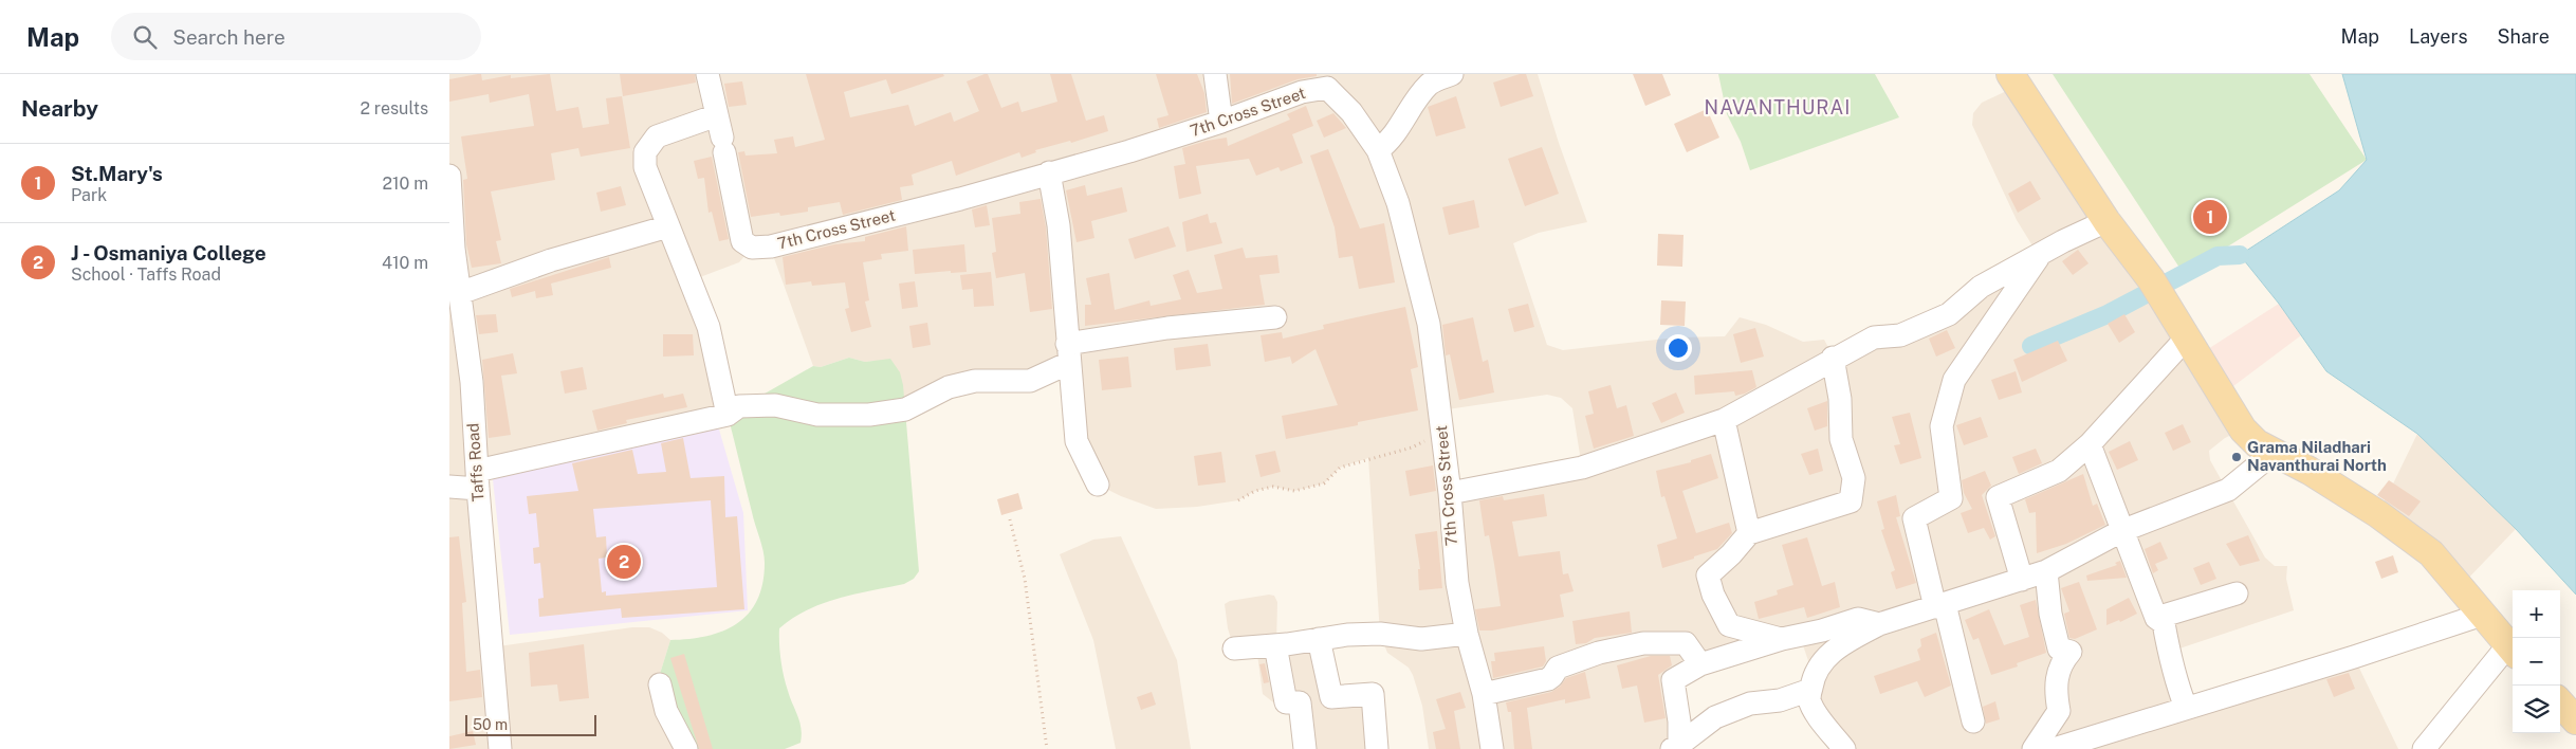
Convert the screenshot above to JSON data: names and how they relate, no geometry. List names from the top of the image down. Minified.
{"streets":{"street":["7th Cross Street","Taffs Road"]},"districts":["NAVANTHURAI"],"places":["Grama Niladhari Navanthurai North"],"scale_bar":"50 m","page":{"header":"Map","search":"Search here","nav":["Map","Layers","Share"],"heading":["Nearby","2 results"],"list":[{"mark":"1","name":"St.Mary's","note":"Park","value":"210 m"},{"mark":"2","name":"J - Osmaniya College","note":"School · Taffs Road","value":"410 m"}],"pins":["1","2"],"map_buttons":["+","−"],"scale":"50 m"}}
